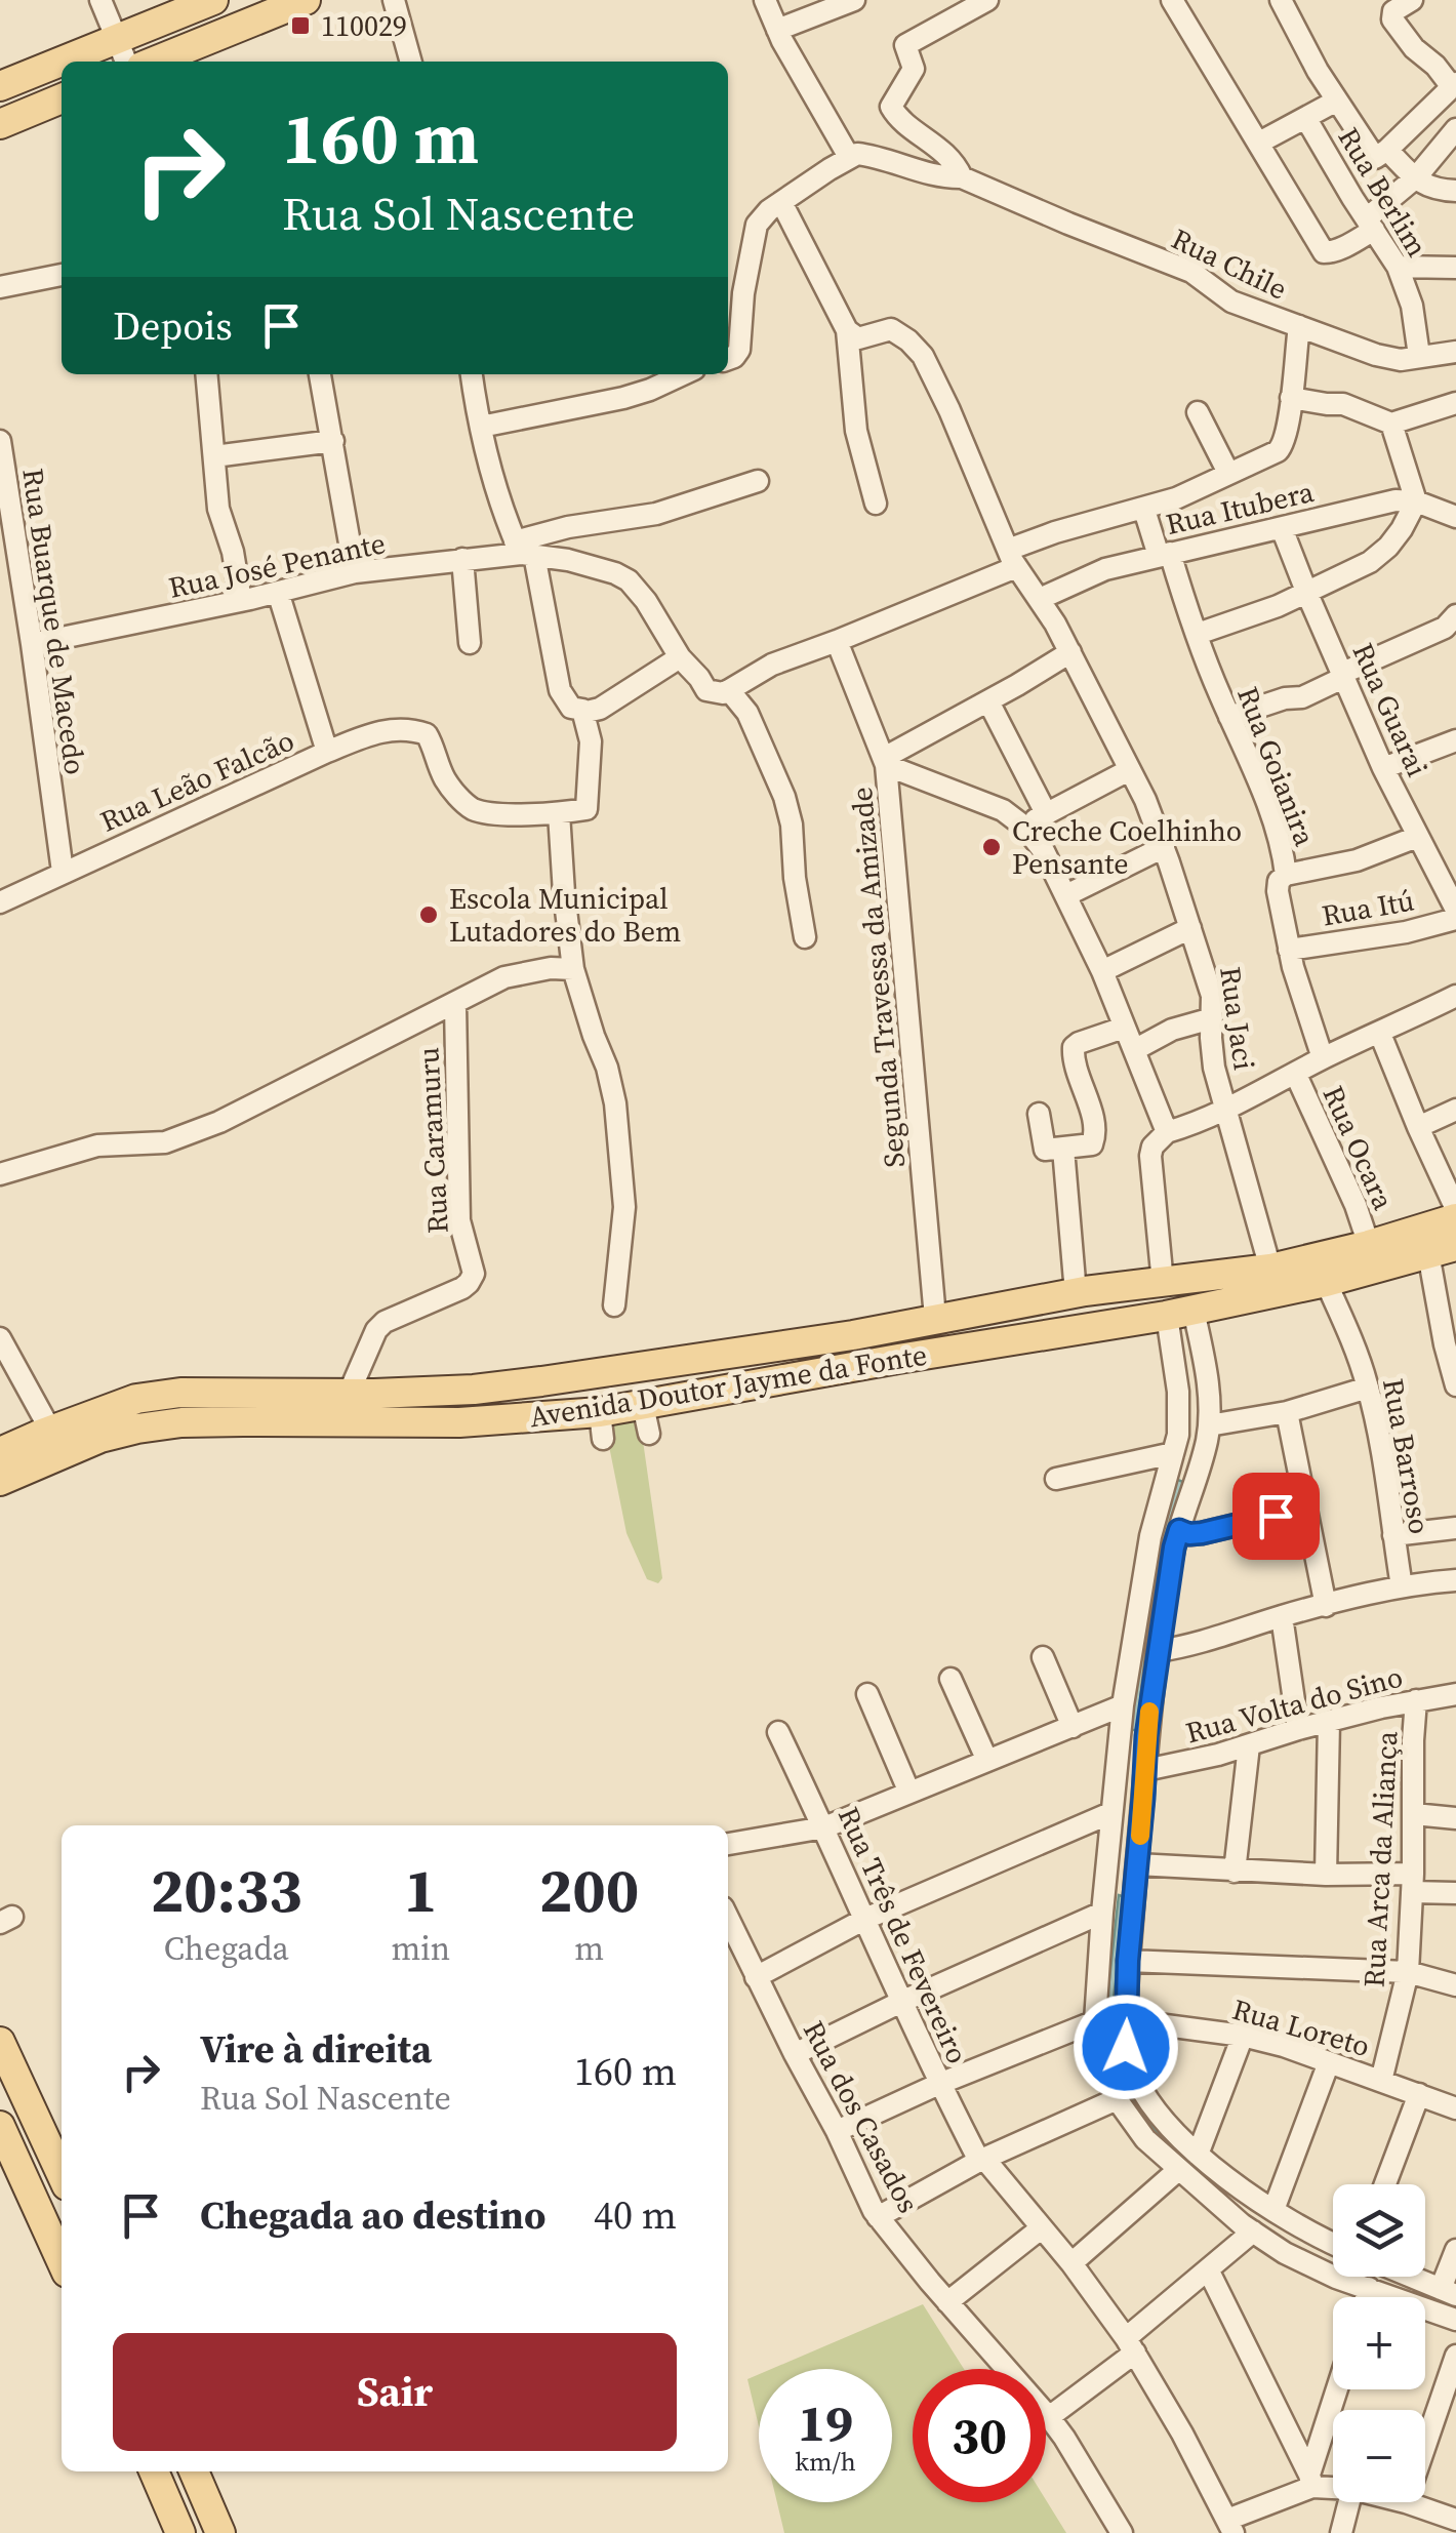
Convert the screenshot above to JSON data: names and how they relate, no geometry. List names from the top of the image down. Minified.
{"streets":{"main road":["Avenida Doutor Jayme da Fonte"],"street":["Rua Berlim","Rua Chile","Rua Itubera","Rua José Penante","Rua Buarque de Macedo","Rua Guarai","Rua Goianira","Rua Leão Falcão","Rua Itú","Segunda Travessa da Amizade","Rua Jaci","Rua Caramuru","Rua Ocara","Rua Barroso","Rua Volta do Sino","Rua Arca da Aliança","Rua Três de Fevereiro","Rua Loreto","Rua dos Casados"]},"crossings":[["Rua Berlim","Rua Chile"],["Rua Itubera","Rua Guarai"],["Rua Itubera","Rua Goianira"],["Rua Itubera","Rua Jaci"],["Rua José Penante","Rua Buarque de Macedo"],["Rua Buarque de Macedo","Rua Leão Falcão"],["Rua Goianira","Rua Itú"],["Segunda Travessa da Amizade","Avenida Doutor Jayme da Fonte"],["Rua Jaci","Avenida Doutor Jayme da Fonte"],["Rua Caramuru","Avenida Doutor Jayme da Fonte"],["Rua Ocara","Avenida Doutor Jayme da Fonte"],["Avenida Doutor Jayme da Fonte","Rua Barroso"],["Rua Volta do Sino","Rua Arca da Aliança"],["Rua Arca da Aliança","Rua Loreto"]],"places":{"transit":["110029"],"other":["Creche Coelhinho Pensante","Escola Municipal Lutadores do Bem"]},"page":{"turn":["160 m","Rua Sol Nascente"],"then":"Depois","eta":["20:33","Chegada","1","min","200","m"],"list":[{"name":"Vire à direita","note":"Rua Sol Nascente","value":"160 m"},{"name":"Chegada ao destino","value":"40 m"}],"map_buttons":["+","−"],"buttons":"Sair","speed":"19 km/h","limit":"30"}}
